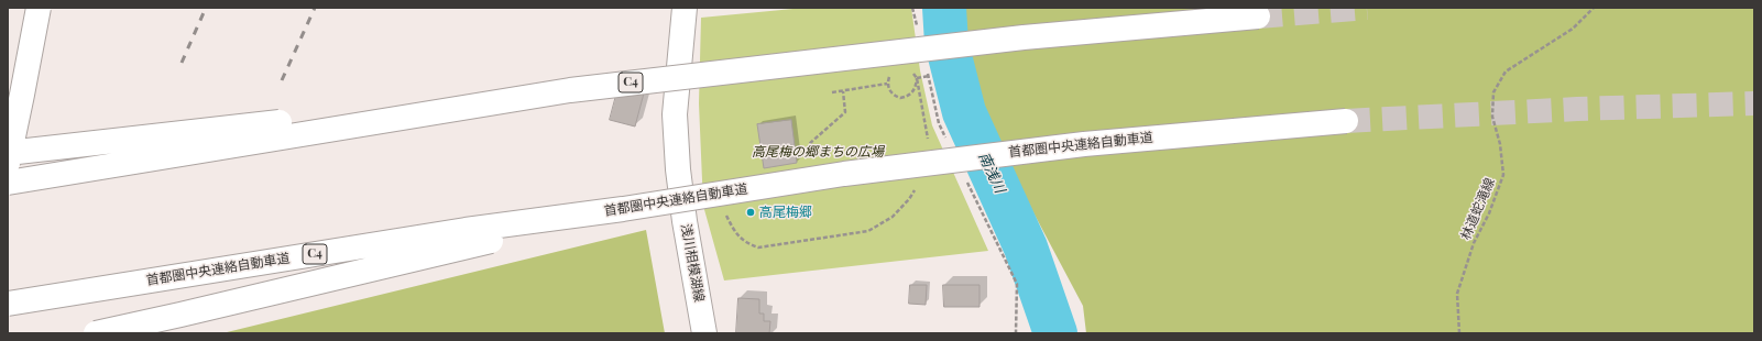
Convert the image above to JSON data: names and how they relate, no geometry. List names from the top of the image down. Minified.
{"streets":{"main road":["C4","首都圏中央連絡自動車道","浅川相模湖線"],"path":["林道蛇滝線"]},"water":["南浅川"],"parks":["高尾梅の郷まちの広場"],"places":["高尾梅郷"]}
